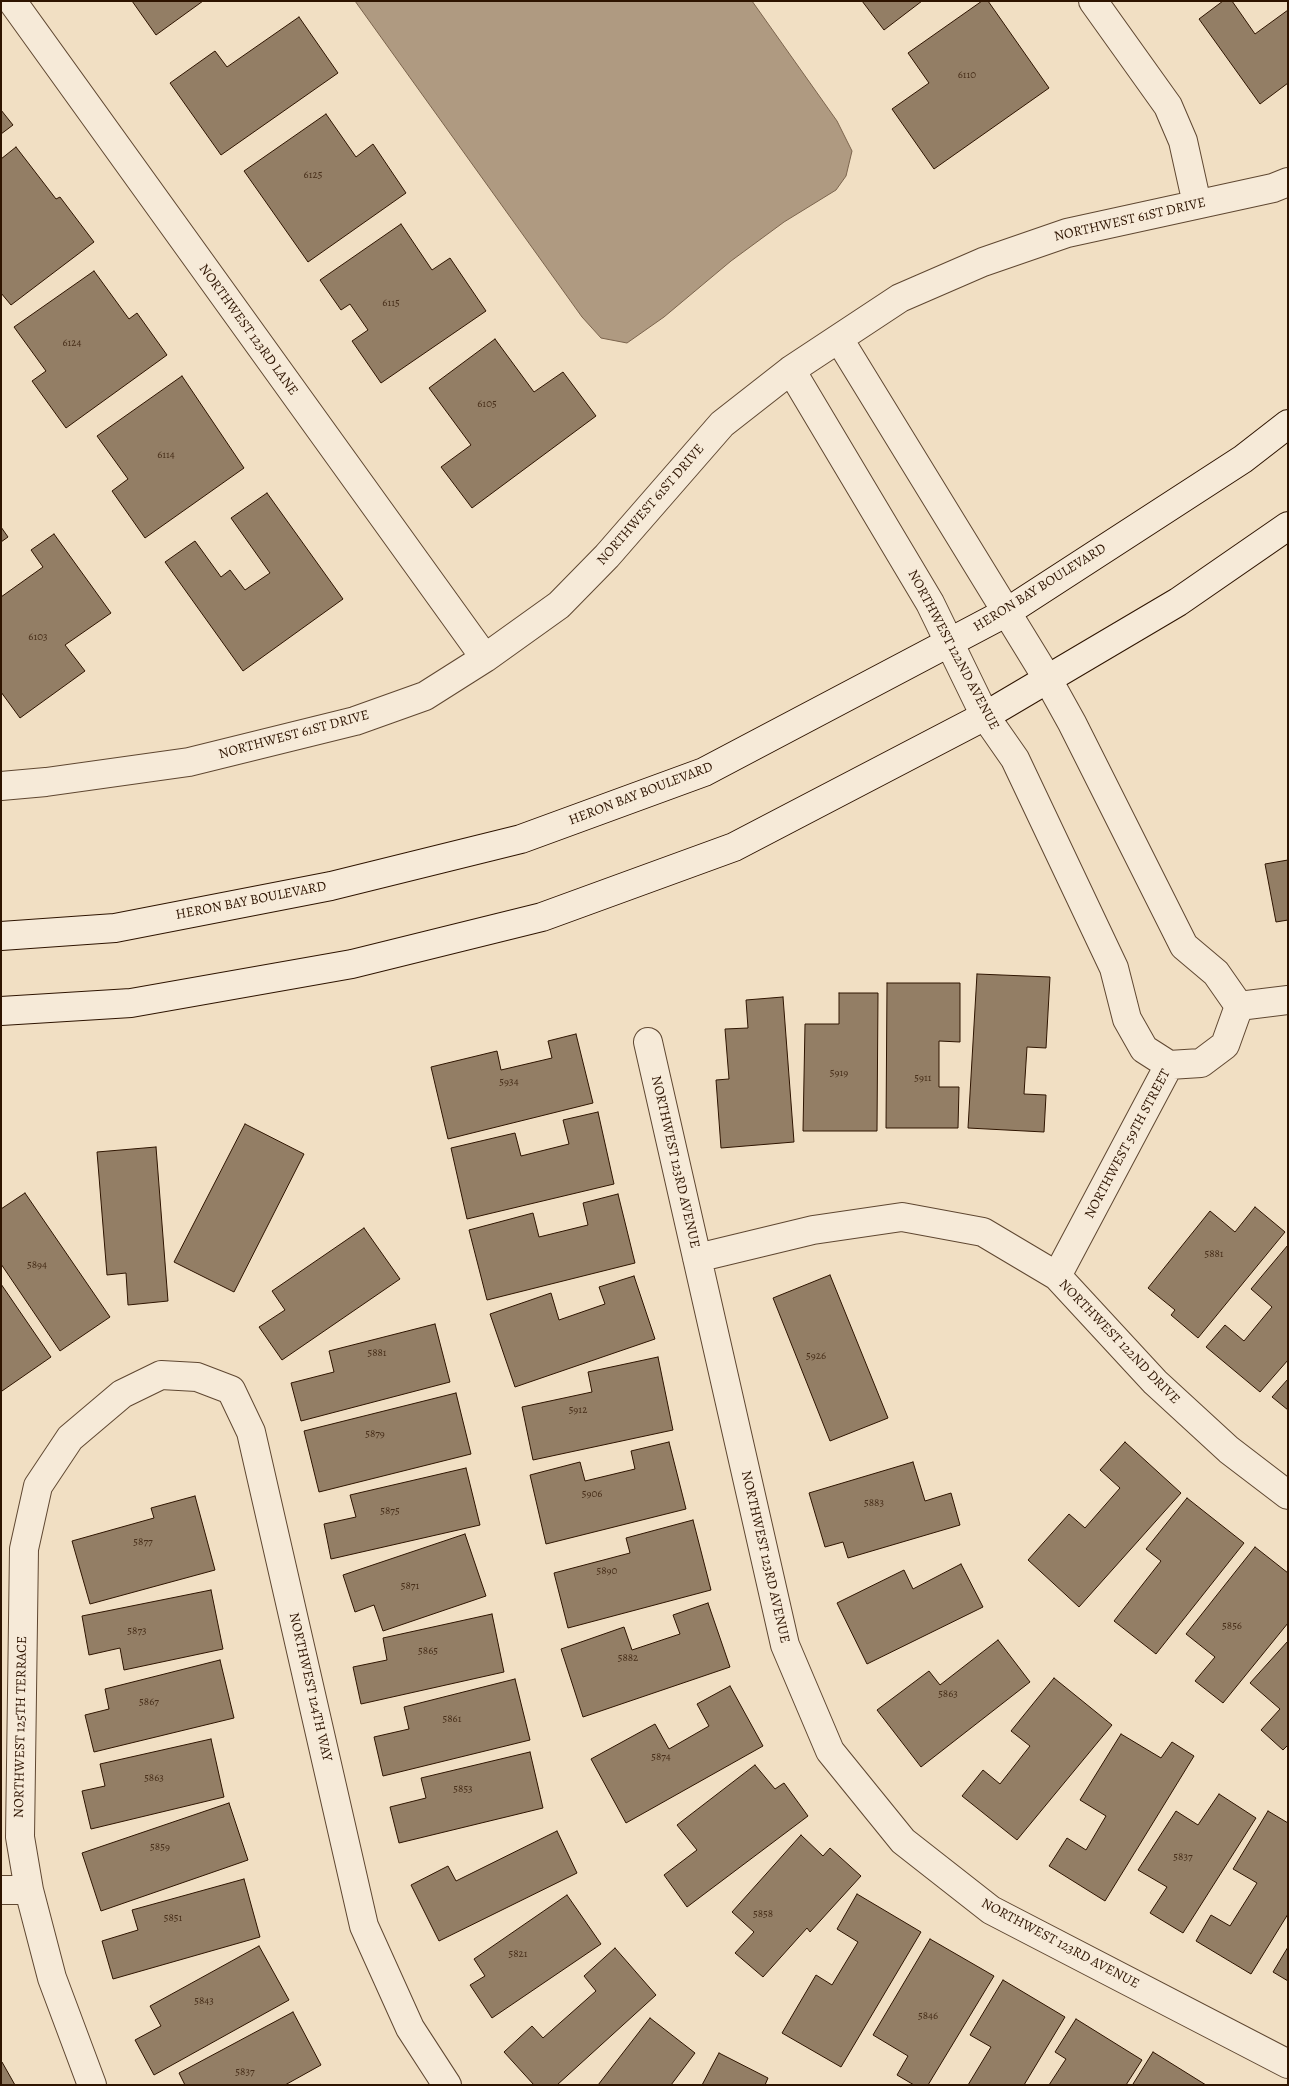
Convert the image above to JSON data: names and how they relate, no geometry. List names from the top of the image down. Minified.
{"streets":{"street":["NORTHWEST 61ST DRIVE","NORTHWEST 123RD LANE","HERON BAY BOULEVARD","NORTHWEST 122ND AVENUE","NORTHWEST 59TH STREET","NORTHWEST 123RD AVENUE","NORTHWEST 122ND DRIVE","NORTHWEST 124TH WAY","NORTHWEST 125TH TERRACE"]},"crossings":[["NORTHWEST 61ST DRIVE","NORTHWEST 123RD LANE"],["NORTHWEST 61ST DRIVE","NORTHWEST 122ND AVENUE"],["HERON BAY BOULEVARD","NORTHWEST 122ND AVENUE"],["NORTHWEST 122ND AVENUE","NORTHWEST 59TH STREET"],["NORTHWEST 59TH STREET","NORTHWEST 122ND DRIVE"],["NORTHWEST 123RD AVENUE","NORTHWEST 122ND DRIVE"],["NORTHWEST 124TH WAY","NORTHWEST 125TH TERRACE"]],"house_numbers":["6110","6125","6115","6124","6105","6114","6103","5919","5911","5934","5881","5894","5881","5926","5912","5879","5906","5883","5875","5877","5890","5871","5856","5873","5865","5882","5863","5867","5861","5874","5863","5853","5859","5837","5858","5851","5821","5843","5846","5837"]}
